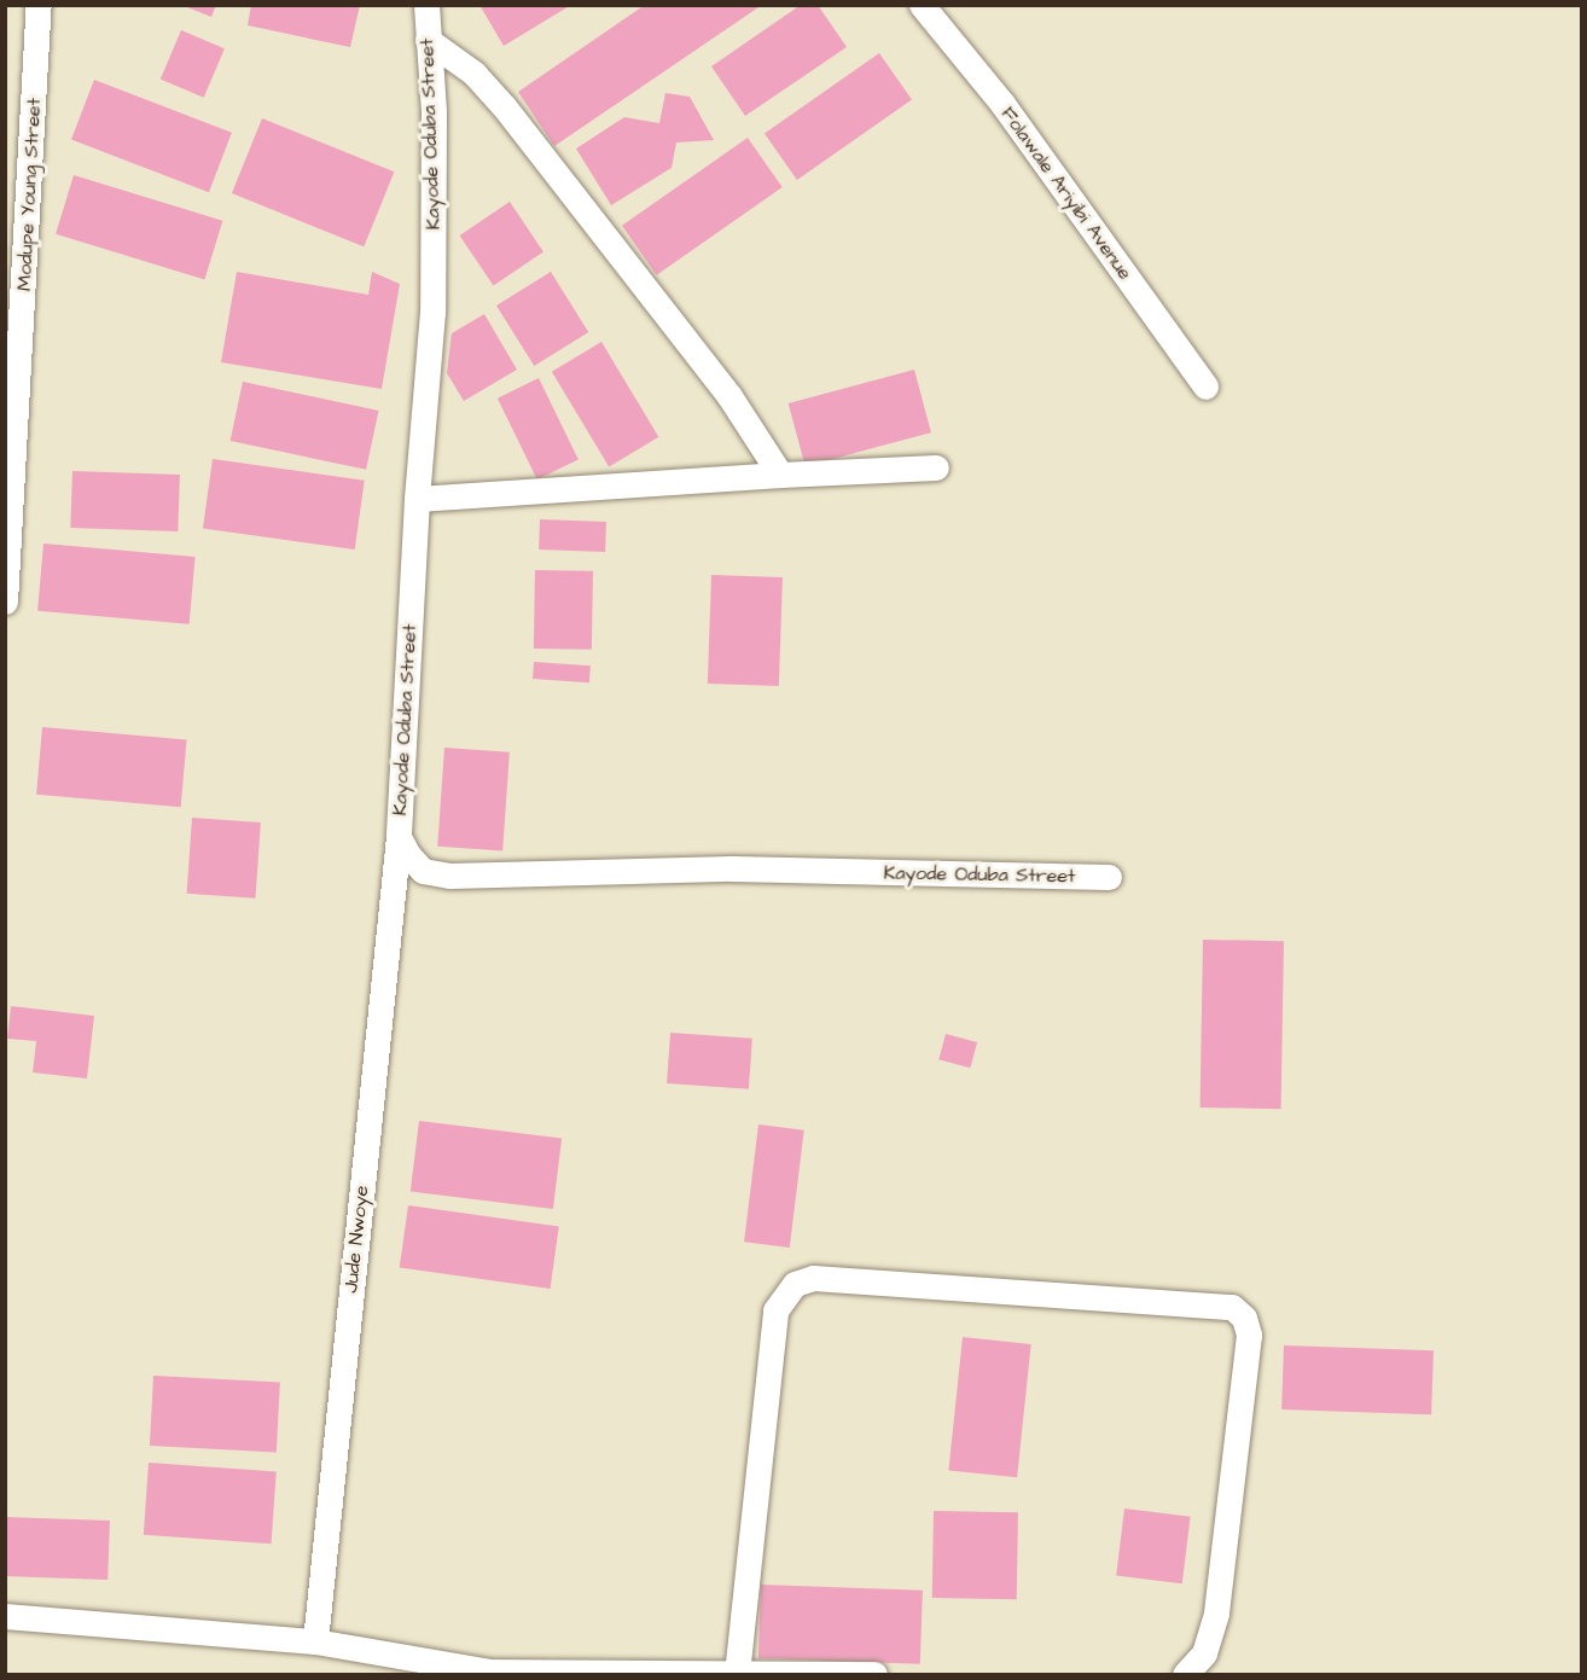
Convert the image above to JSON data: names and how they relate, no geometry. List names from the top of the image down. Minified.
{"streets":{"street":["Kayode Oduba Street","Folawale Ariyibi Avenue","Modupe Young Street","Jude Nwoye"]},"crossings":[["Kayode Oduba Street","Jude Nwoye"]]}
